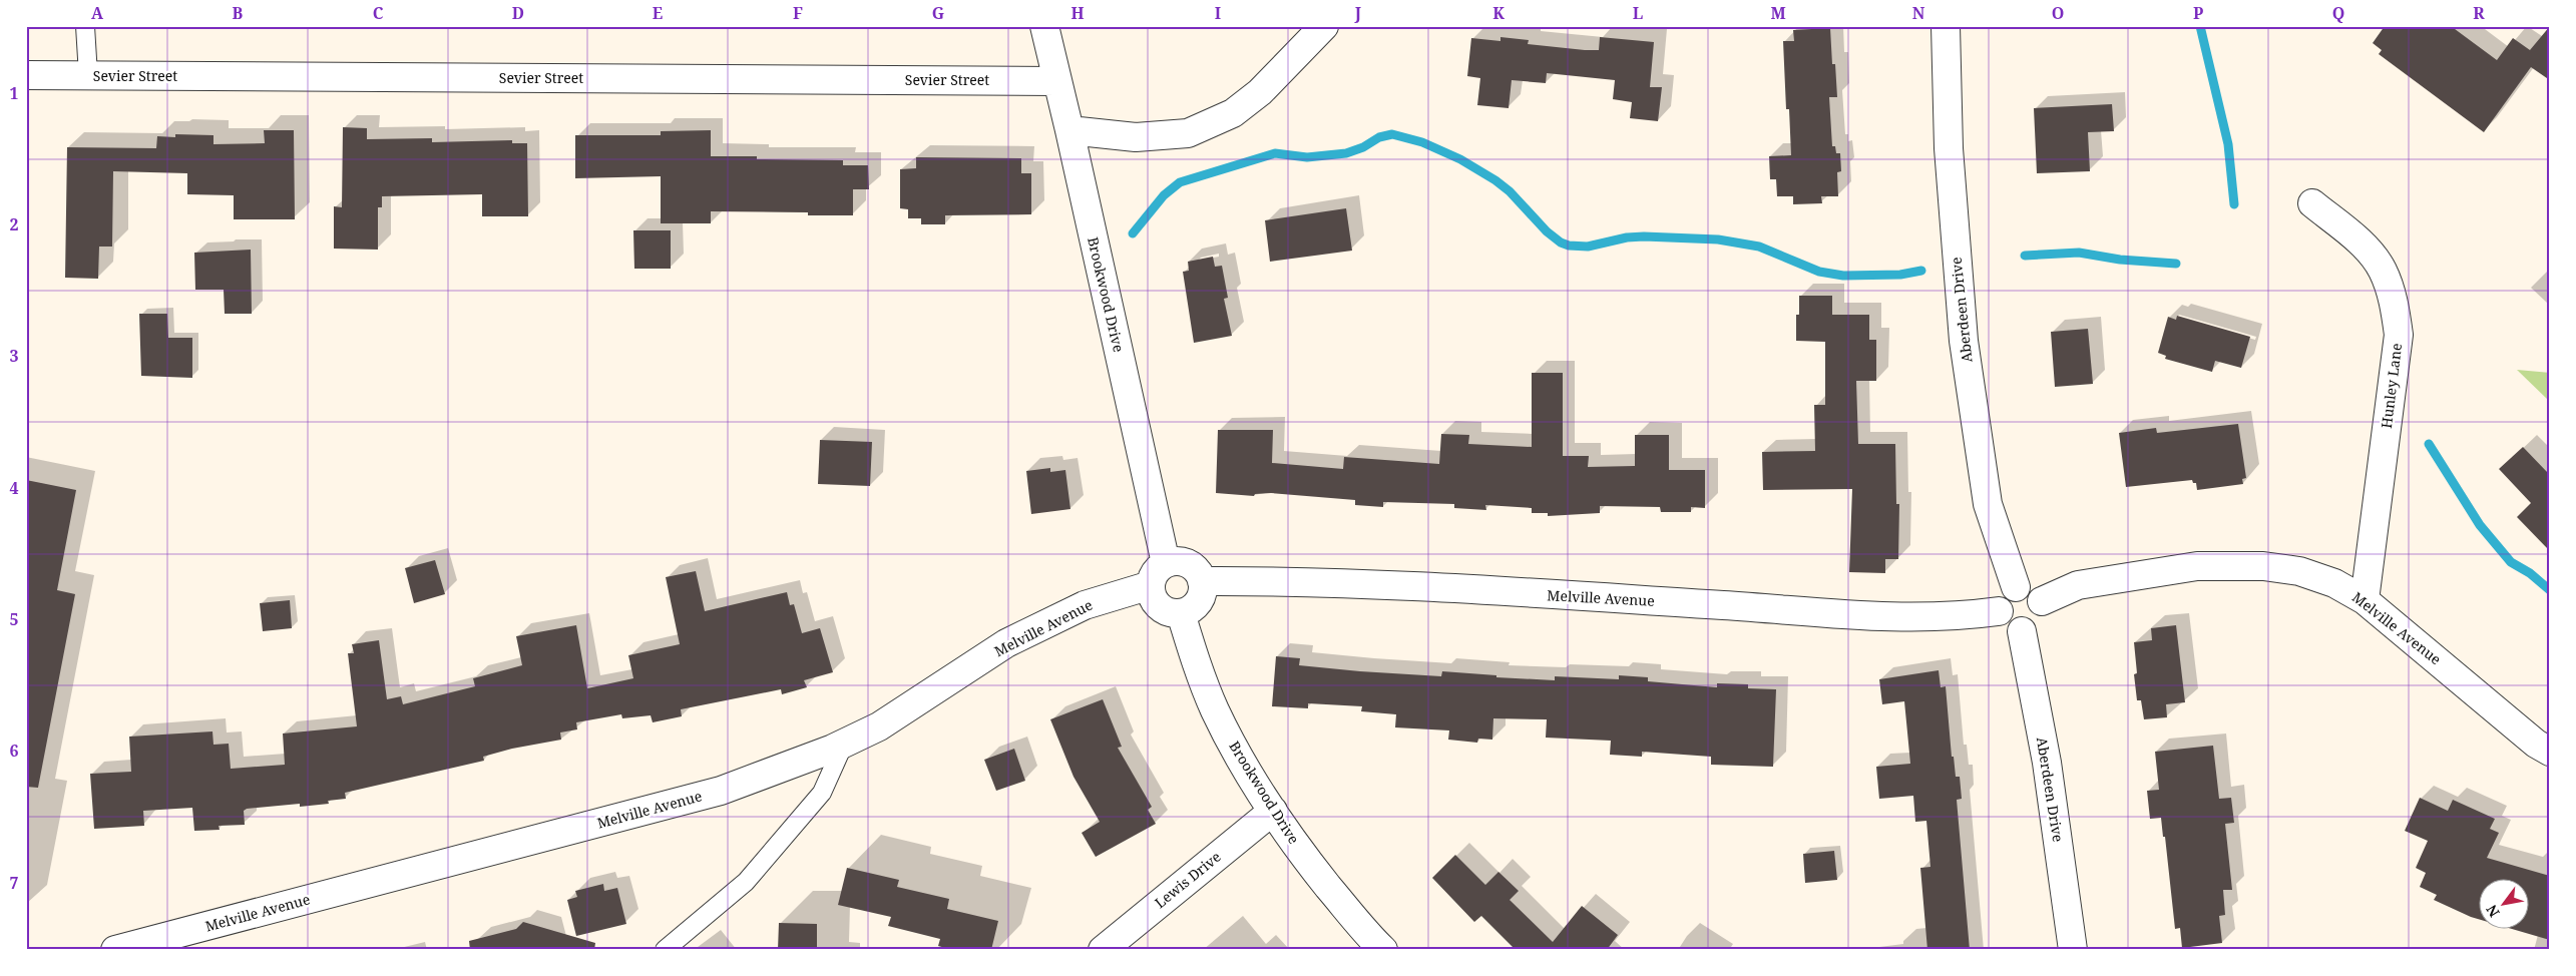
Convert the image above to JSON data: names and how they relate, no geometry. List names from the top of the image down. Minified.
{"streets":{"street":["Sevier Street","Brookwood Drive","Aberdeen Drive","Hunley Lane","Melville Avenue","Lewis Drive"]},"crossings":[["Sevier Street","Brookwood Drive"],["Brookwood Drive","Melville Avenue"],["Brookwood Drive","Lewis Drive"],["Aberdeen Drive","Melville Avenue"],["Hunley Lane","Melville Avenue"]],"north":"bottom left","grid":{"columns":["A","B","C","D","E","F","G","H","I","J","K","L","M","N","O","P","Q","R"],"rows":["1","2","3","4","5","6","7"]}}
